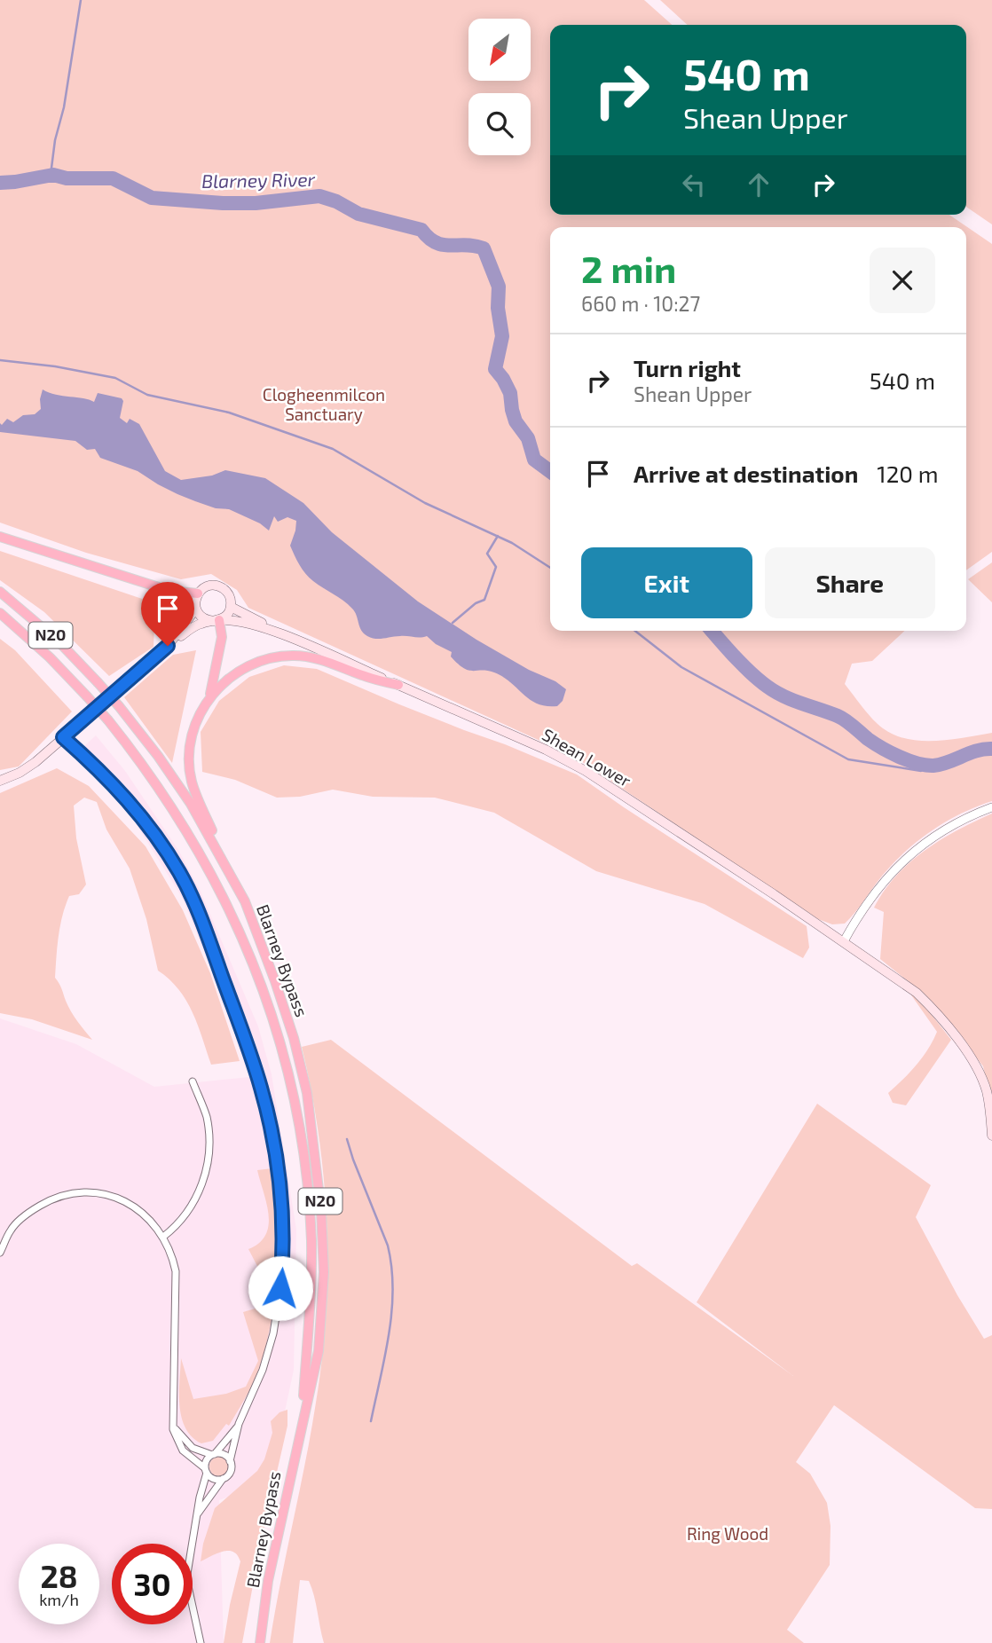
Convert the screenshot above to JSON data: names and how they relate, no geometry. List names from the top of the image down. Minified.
{"streets":{"highway":["N20","Blarney Bypass"],"main road":["Shean Lower"]},"water":["Blarney River"],"parks":["Clogheenmilcon Sanctuary","Ring Wood"],"north":"bottom left","page":{"turn":["540 m","Shean Upper"],"heading":["2 min","660 m · 10:27"],"list":[{"name":"Turn right","note":"Shean Upper","value":"540 m"},{"name":"Arrive at destination","value":"120 m"}],"buttons":["Exit","Share"],"speed":"28 km/h","limit":"30"}}
